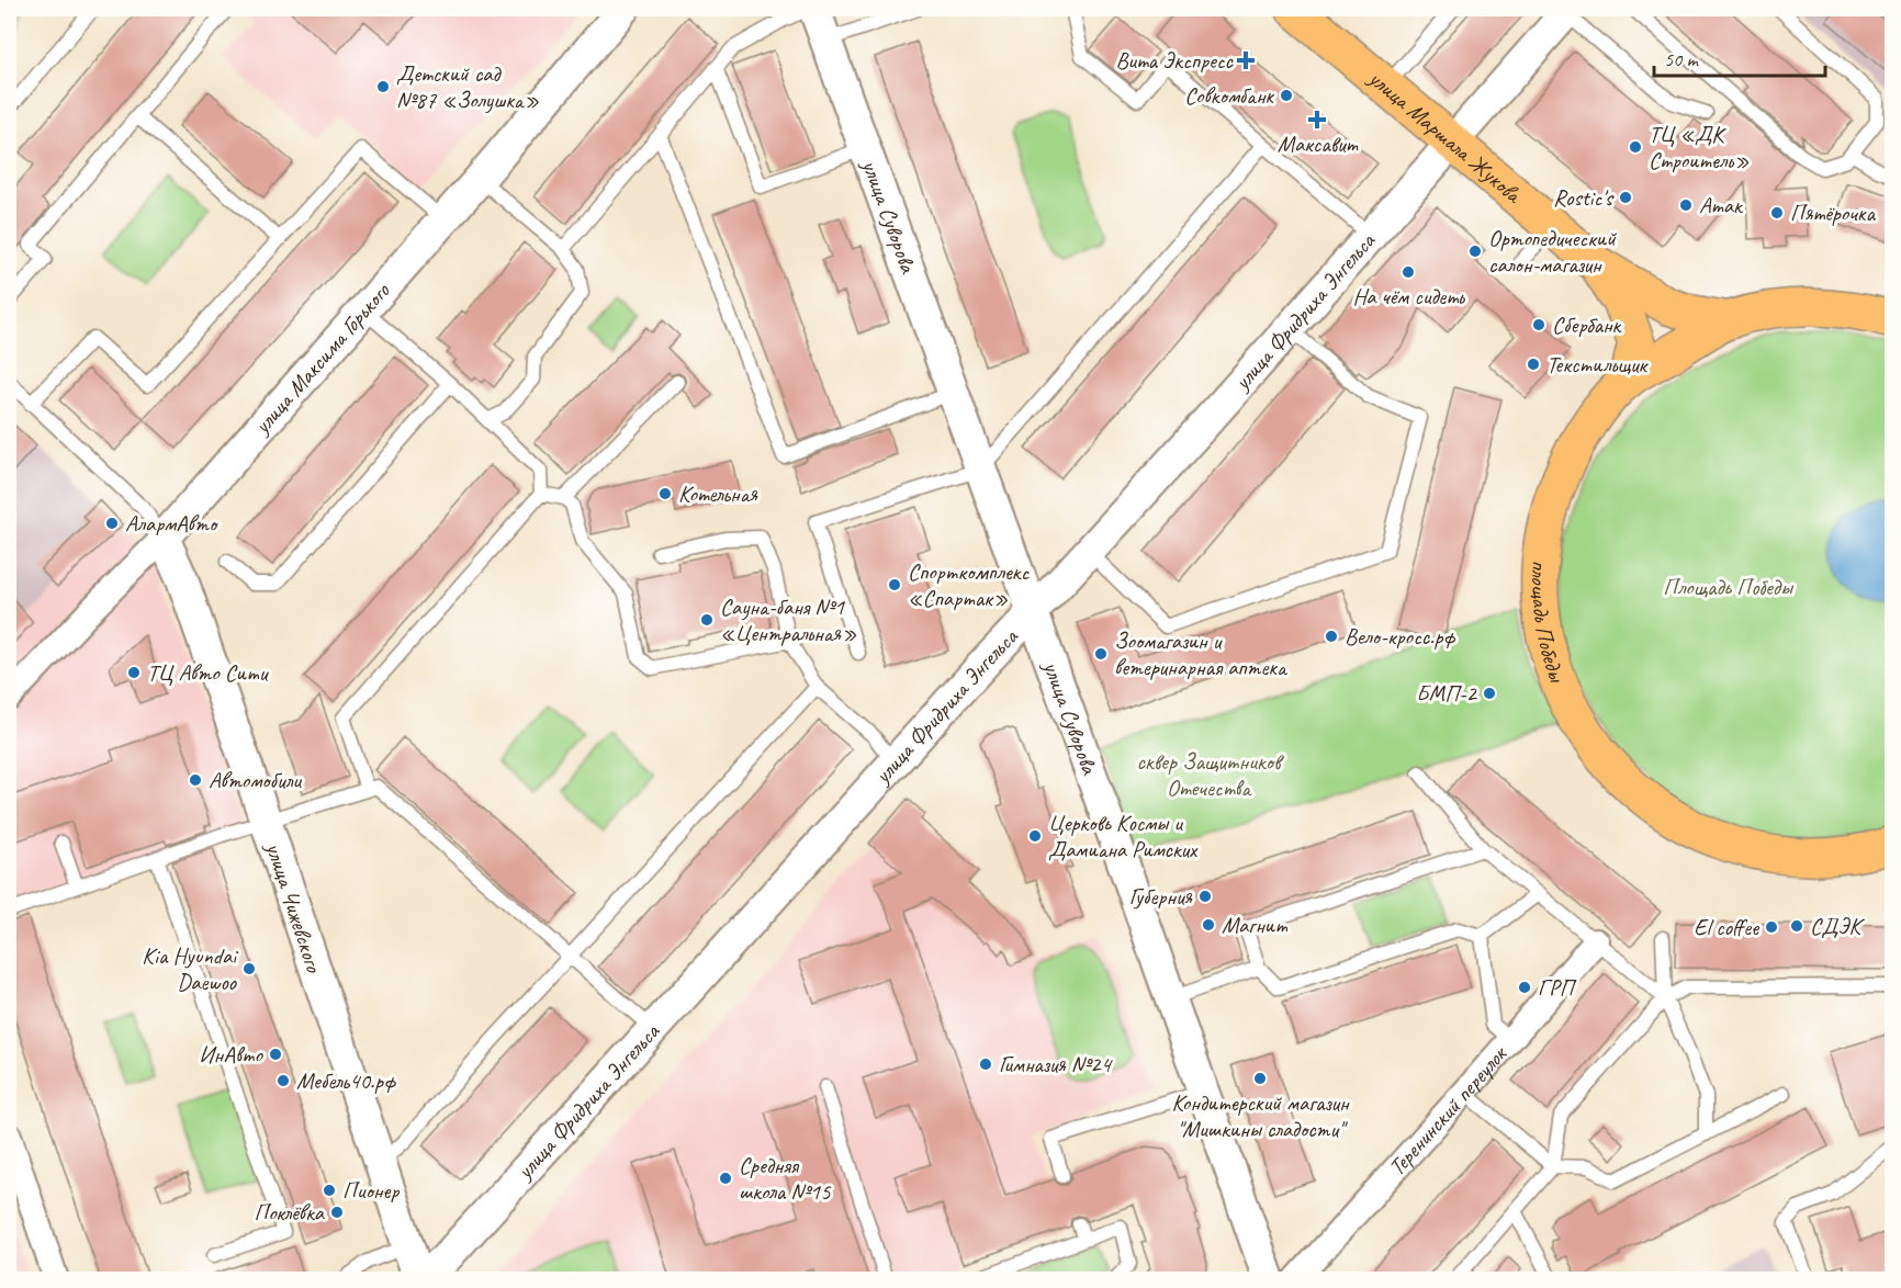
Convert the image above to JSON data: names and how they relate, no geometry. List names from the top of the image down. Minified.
{"streets":{"main road":["улица Маршала Жукова","площадь Победы"],"street":["улица Суворова","улица Фридриха Энгельса","улица Максима Горького","улица Чижевского","Теренинский переулок"]},"crossings":[["улица Маршала Жукова","улица Фридриха Энгельса"],["улица Суворова","улица Фридриха Энгельса"],["улица Фридриха Энгельса","улица Чижевского"],["улица Максима Горького","улица Чижевского"]],"parks":["Площадь Победы","сквер Защитников Отечества"],"places":{"health":["Вита Экспресс","Максавит"],"other":["Детский сад №87 «Золушка»","Совкомбанк","ТЦ «ДК Строитель»","Rostic's","Атак","Пятёрочка","Ортопедический салон-магазин","На чём сидеть","Сбербанк","Текстильщик","Котельная","АлармАвто","Спорткомплекс «Спартак»","Сауна-баня №1 «Центральная»","Вело-кросс.рф","Зоомагазин и ветеринарная аптека","ТЦ Авто Сити","БМП-2","Автомобили","Церковь Космы и Дамиана Римских","Губерния","Магнит","СДЭК","El coffee","Kia Hyundai Daewoo","ГРП","ИнАвто","Гимназия №24","Кондитерский магазин \"Мишкины сладости\"","Мебель40.рф","Средняя школа №15","Пионер","Поклёвка"]},"scale_bar":"50 m"}
